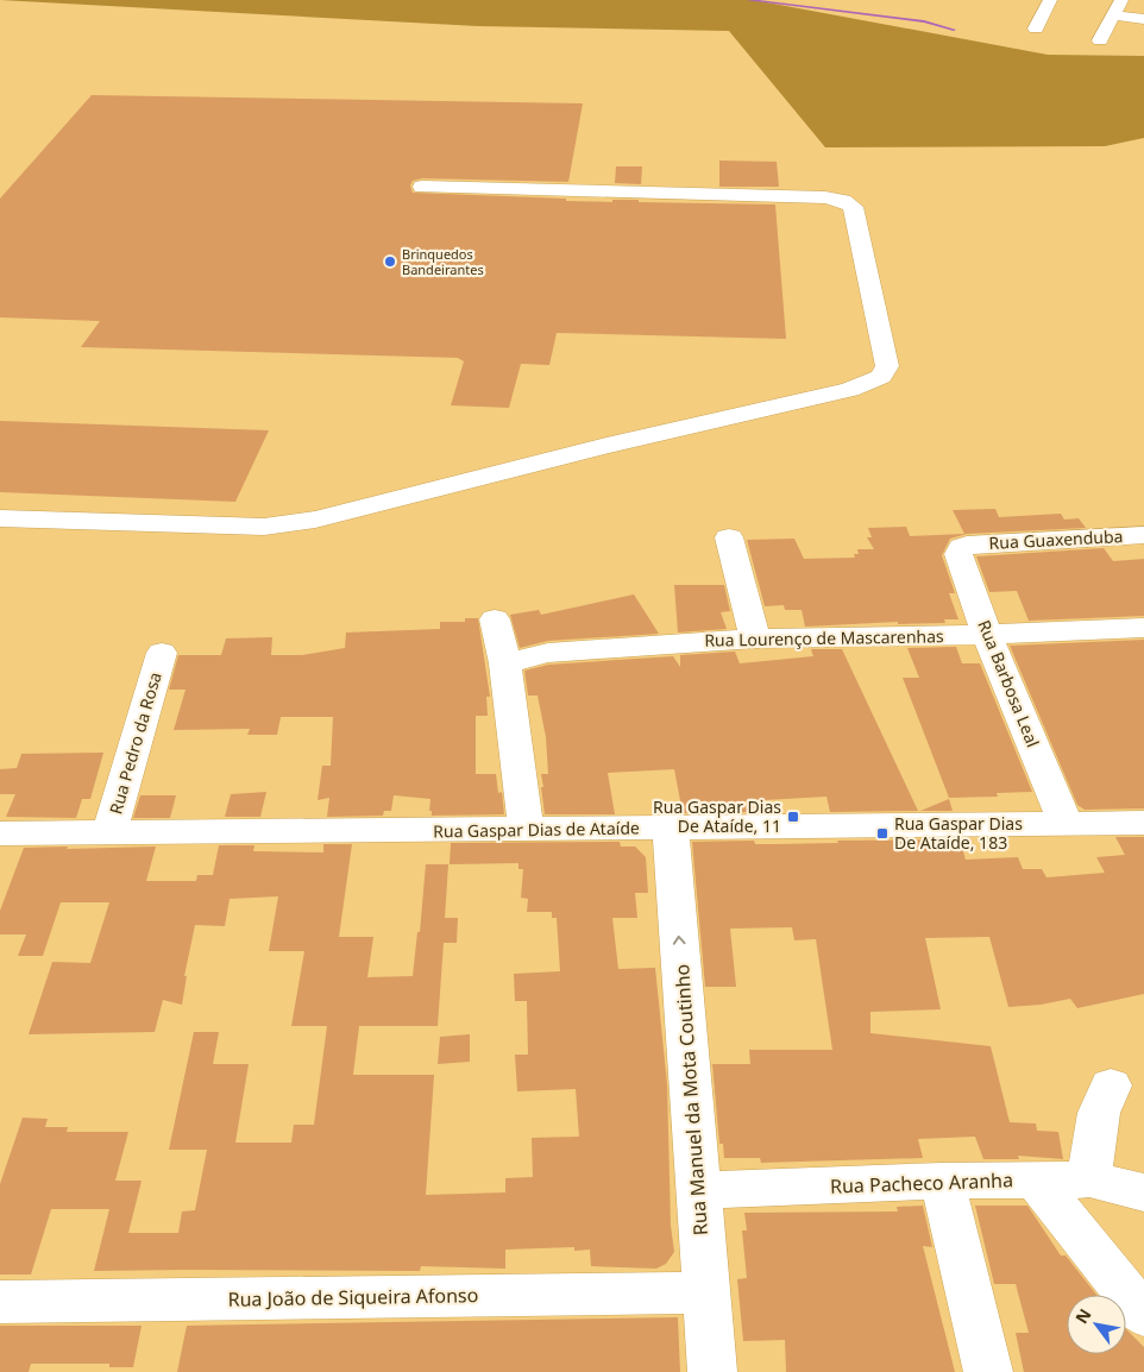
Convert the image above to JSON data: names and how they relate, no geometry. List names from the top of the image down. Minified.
{"streets":{"street":["Rua Guaxenduba","Rua Lourenço de Mascarenhas","Rua Barbosa Leal","Rua Pedro da Rosa","Rua Gaspar Dias de Ataíde","Rua Manuel da Mota Coutinho","Rua Pacheco Aranha","Rua João de Siqueira Afonso"]},"crossings":[["Rua Guaxenduba","Rua Barbosa Leal"],["Rua Lourenço de Mascarenhas","Rua Barbosa Leal"],["Rua Barbosa Leal","Rua Gaspar Dias de Ataíde"],["Rua Pedro da Rosa","Rua Gaspar Dias de Ataíde"],["Rua Gaspar Dias de Ataíde","Rua Manuel da Mota Coutinho"],["Rua Manuel da Mota Coutinho","Rua Pacheco Aranha"],["Rua Manuel da Mota Coutinho","Rua João de Siqueira Afonso"]],"one_way":["Rua Manuel da Mota Coutinho"],"places":{"other":["Brinquedos Bandeirantes"],"transit":["Rua Gaspar Dias De Ataíde, 11","Rua Gaspar Dias De Ataíde, 183"]},"north":"top left"}
